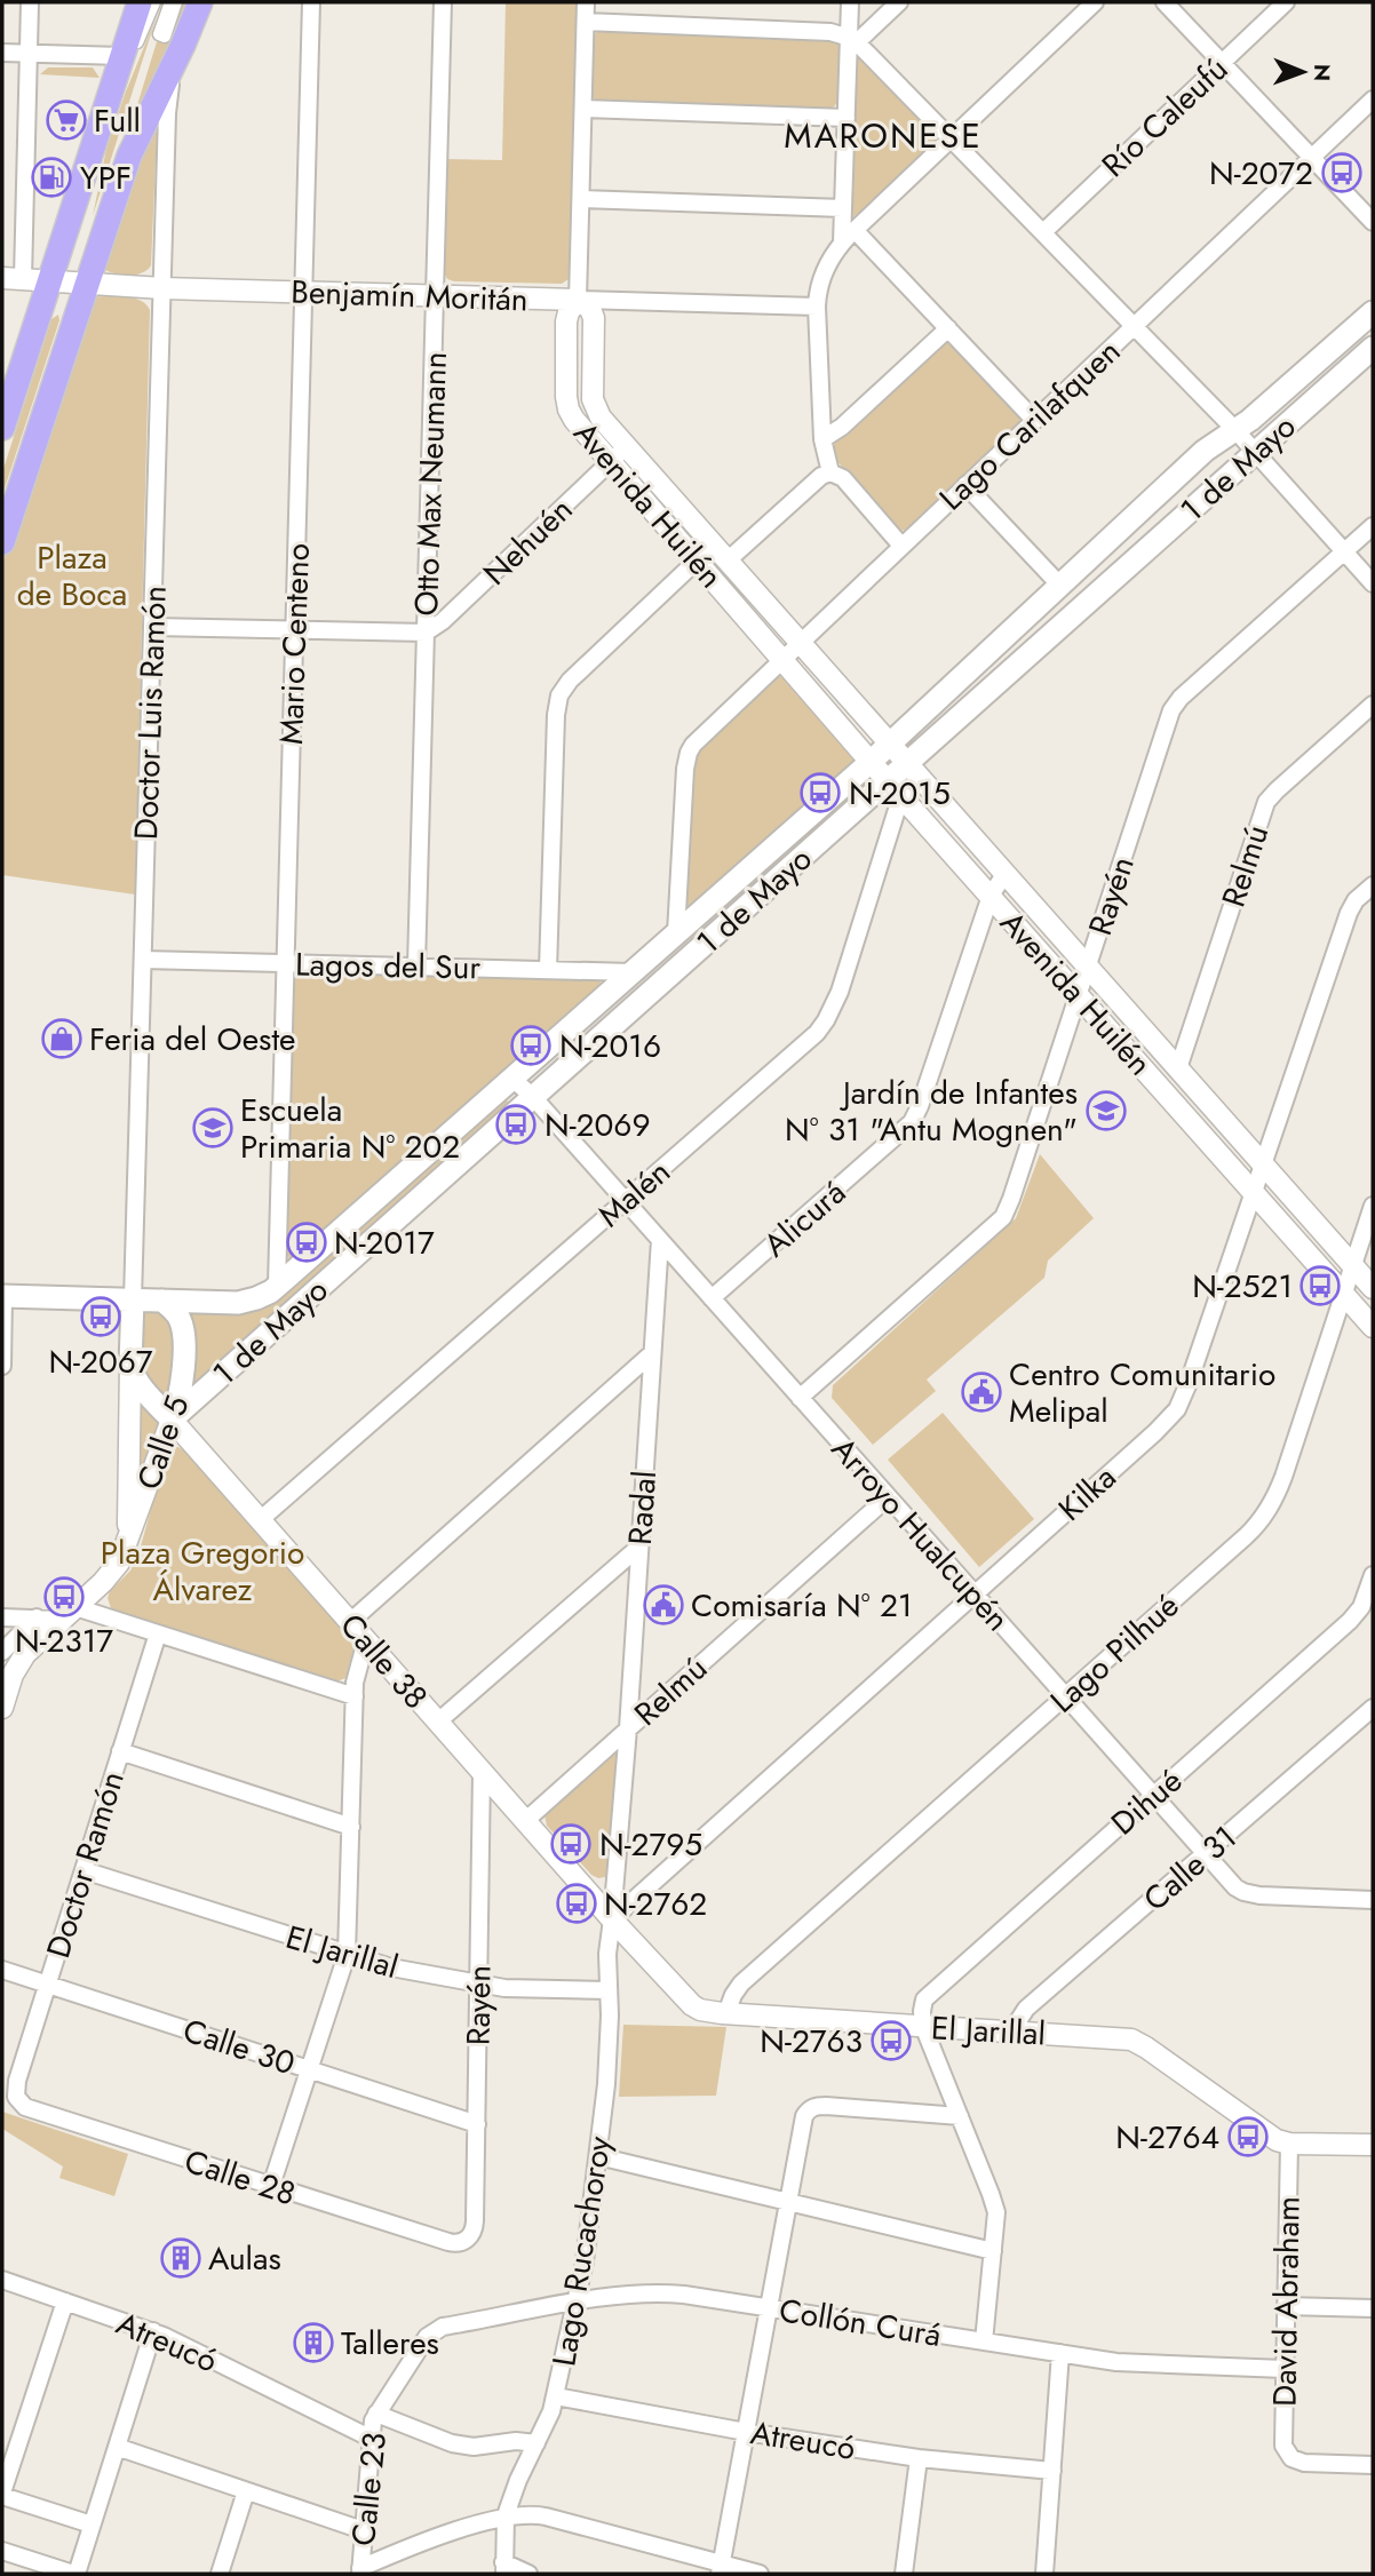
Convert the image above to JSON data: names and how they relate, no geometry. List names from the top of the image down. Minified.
{"streets":{"main road":["1 de Mayo","Doctor Luis Ramón","Calle 5","Calle 38"],"street":["Río Caleufú","Benjamín Moritán","Lago Carilafquen","Otto Max Neumann","Avenida Huilén","Nehuén","Mario Centeno","Relmú","Rayén","Lagos del Sur","Malén","Alicurá","Kilka","Radal","Arroyo Hualcupén","Lago Pilhué","Dihué","Doctor Ramón","Calle 31","El Jarillal","Calle 30","Calle 28","Lago Rucachoroy","David Abraham","Collón Curá","Atreucó","Calle 23"]},"crossings":[["Benjamín Moritán","Otto Max Neumann"],["Benjamín Moritán","Avenida Huilén"],["Benjamín Moritán","Mario Centeno"],["Benjamín Moritán","Doctor Luis Ramón"],["Lago Carilafquen","1 de Mayo"],["Lago Carilafquen","Avenida Huilén"],["1 de Mayo","Avenida Huilén"],["1 de Mayo","Mario Centeno"],["1 de Mayo","Doctor Luis Ramón"],["1 de Mayo","Lagos del Sur"],["1 de Mayo","Malén"],["1 de Mayo","Calle 5"],["1 de Mayo","Arroyo Hualcupén"],["1 de Mayo","Calle 38"],["Otto Max Neumann","Nehuén"],["Otto Max Neumann","Lagos del Sur"],["Avenida Huilén","Nehuén"],["Avenida Huilén","Relmú"],["Avenida Huilén","Rayén"],["Avenida Huilén","Malén"],["Avenida Huilén","Alicurá"],["Avenida Huilén","Kilka"],["Avenida Huilén","Lago Pilhué"],["Mario Centeno","Lagos del Sur"],["Doctor Luis Ramón","Lagos del Sur"],["Doctor Luis Ramón","Calle 5"],["Doctor Luis Ramón","Calle 38"],["Relmú","Radal"],["Relmú","Arroyo Hualcupén"],["Relmú","Calle 38"],["Rayén","Arroyo Hualcupén"],["Rayén","Calle 38"],["Rayén","El Jarillal"],["Rayén","Calle 30"],["Rayén","Calle 28"],["Malén","Arroyo Hualcupén"],["Malén","Calle 38"],["Alicurá","Arroyo Hualcupén"],["Calle 5","Calle 38"],["Kilka","Radal"],["Kilka","Arroyo Hualcupén"],["Kilka","Calle 38"],["Kilka","El Jarillal"],["Kilka","Lago Rucachoroy"],["Radal","Arroyo Hualcupén"],["Radal","Calle 38"],["Radal","El Jarillal"],["Radal","Lago Rucachoroy"],["Arroyo Hualcupén","Lago Pilhué"],["Arroyo Hualcupén","Dihué"],["Arroyo Hualcupén","Calle 31"],["Lago Pilhué","El Jarillal"],["Calle 38","El Jarillal"],["Calle 38","Lago Rucachoroy"],["Dihué","El Jarillal"],["Doctor Ramón","El Jarillal"],["Doctor Ramón","Calle 30"],["Doctor Ramón","Calle 28"],["Calle 31","El Jarillal"],["El Jarillal","Lago Rucachoroy"],["El Jarillal","David Abraham"],["Lago Rucachoroy","Collón Curá"],["Lago Rucachoroy","Atreucó"],["David Abraham","Collón Curá"],["Collón Curá","Calle 23"],["Atreucó","Calle 23"]],"districts":["MARONESE"],"parks":["Plaza de Boca","Plaza Gregorio Álvarez"],"places":{"supermarket":["Full"],"bus stop":["N-2072","N-2015","N-2016","N-2069","N-2017","N-2521","N-2067","N-2317","N-2795","N-2762","N-2763","N-2764"],"fuel station":["YPF"],"shop":["Feria del Oeste"],"school or university":["Jardín de Infantes N° 31 \"Antu Mognen\"","Escuela Primaria N° 202"],"public building":["Centro Comunitario Melipal","Comisaría N° 21"],"building":["Aulas","Talleres"]},"north":"right"}
